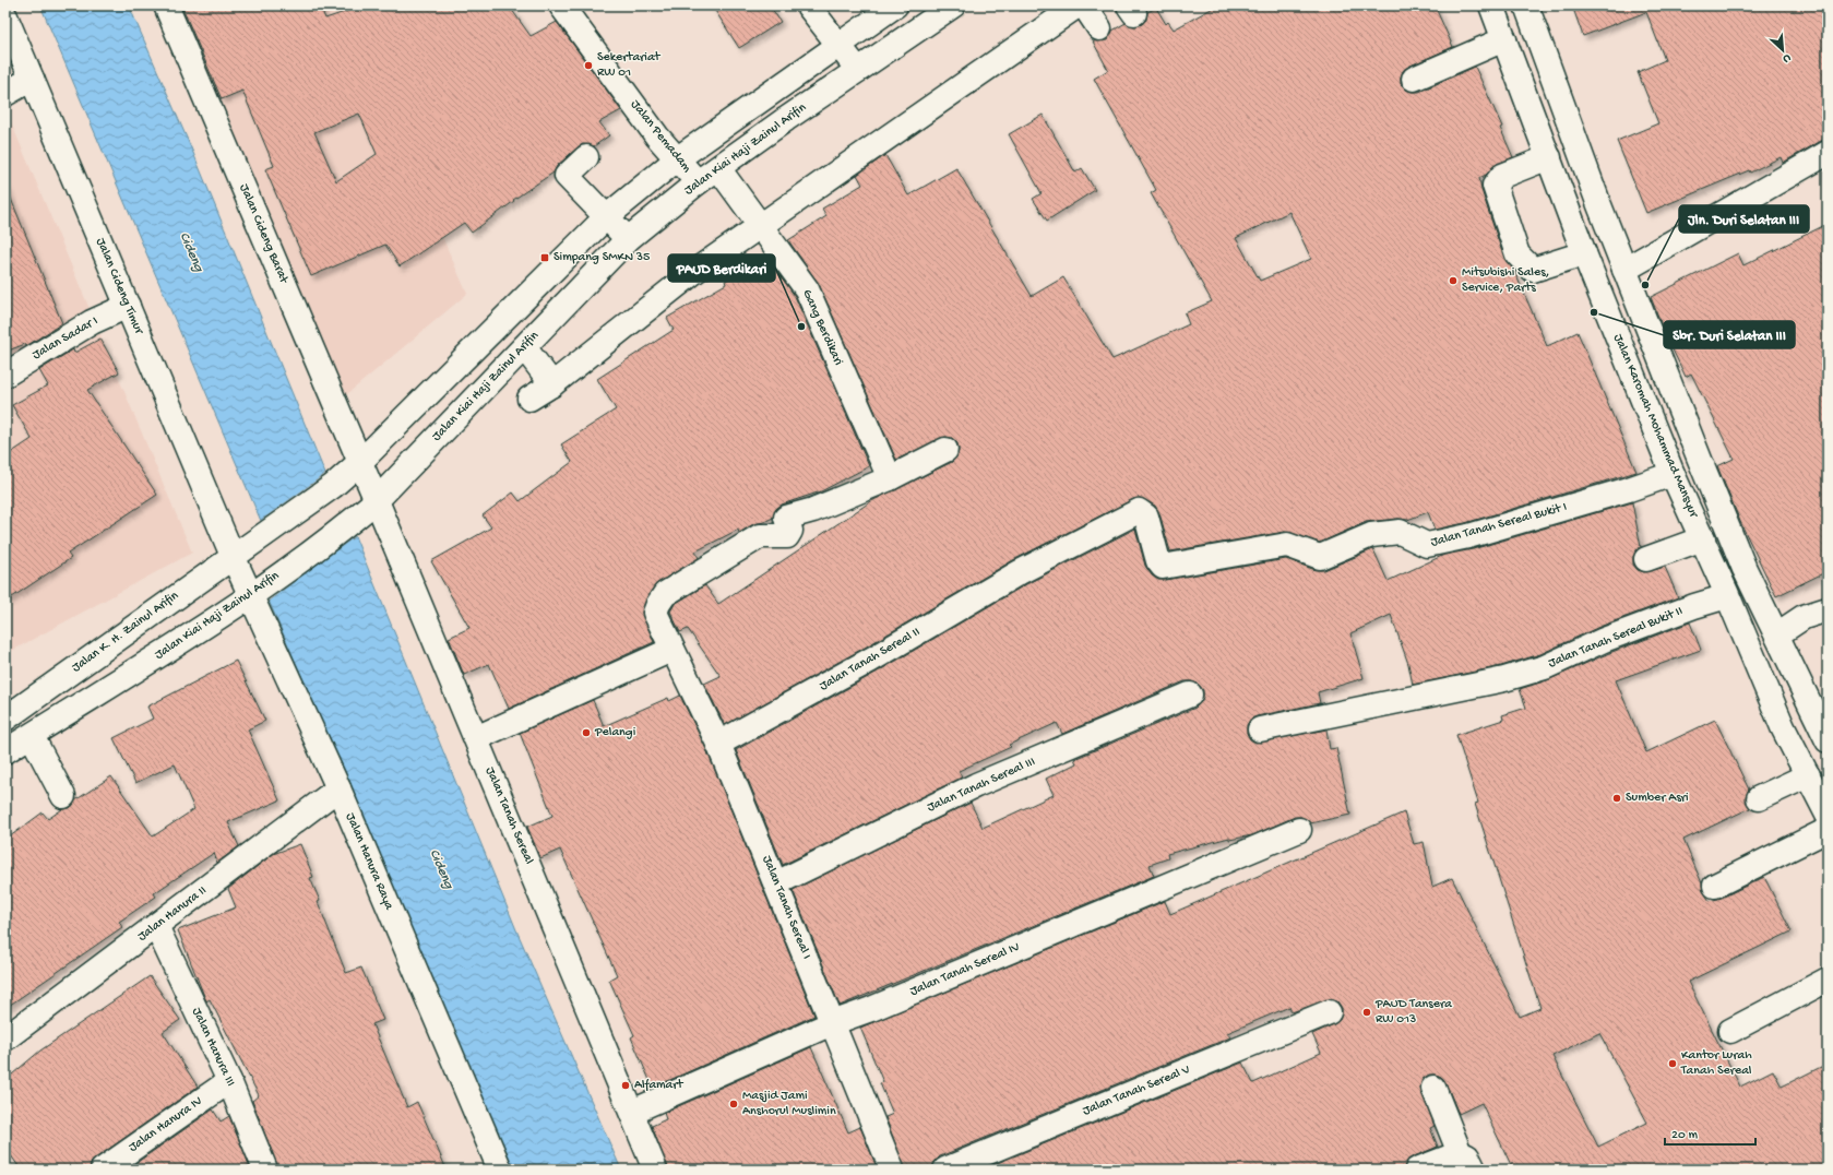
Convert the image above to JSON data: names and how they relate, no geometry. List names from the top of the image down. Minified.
{"streets":{"street":["Jalan Pemadam","Jalan Kiai Haji Zainul Arifin","Jalan Cideng Barat","Jalan Cideng Timur","Gang Berdikari","Jalan Sadar I","Jalan Karomah Mohammad Mansyur","Jalan Tanah Sereal Bukit I","Jalan K. H. Zainul Arifin","Jalan Tanah Sereal Bukit II","Jalan Tanah Sereal II","Jalan Tanah Sereal III","Jalan Tanah Sereal","Jalan Hanura Raya","Jalan Tanah Sereal I","Jalan Hanura II","Jalan Tanah Sereal IV","Jalan Hanura III","Jalan Tanah Sereal V","Jalan Hanura IV"]},"crossings":[["Jalan Pemadam","Jalan Kiai Haji Zainul Arifin"],["Jalan Kiai Haji Zainul Arifin","Gang Berdikari"],["Jalan Kiai Haji Zainul Arifin","Jalan Tanah Sereal"],["Jalan Kiai Haji Zainul Arifin","Jalan Hanura Raya"],["Jalan Cideng Barat","Jalan Tanah Sereal"],["Jalan Cideng Timur","Jalan Sadar I"],["Jalan Cideng Timur","Jalan K. H. Zainul Arifin"],["Jalan Cideng Timur","Jalan Hanura Raya"],["Gang Berdikari","Jalan Tanah Sereal I"],["Jalan Karomah Mohammad Mansyur","Jalan Tanah Sereal Bukit I"],["Jalan Karomah Mohammad Mansyur","Jalan Tanah Sereal Bukit II"],["Jalan Tanah Sereal Bukit I","Jalan Tanah Sereal II"],["Jalan K. H. Zainul Arifin","Jalan Hanura Raya"],["Jalan Tanah Sereal II","Jalan Tanah Sereal I"],["Jalan Tanah Sereal III","Jalan Tanah Sereal I"],["Jalan Tanah Sereal","Jalan Tanah Sereal IV"],["Jalan Hanura Raya","Jalan Hanura II"],["Jalan Tanah Sereal I","Jalan Tanah Sereal IV"],["Jalan Hanura II","Jalan Hanura III"],["Jalan Hanura III","Jalan Hanura IV"]],"water":["Cideng"],"places":{"other":["Sekertariat RW 01","Mitsubishi Sales, Service, Parts","Jln. Duri Selatan III","Sbr. Duri Selatan III","PAUD Berdikari","Pelangi","Sumber Asri","PAUD Tansera RW 013","Kantor Lurah Tanah Sereal","Alfamart","Masjid Jami Anshorul Muslimin"],"transit":["Simpang SMKN 35"]},"scale_bar":"20 m","north":"bottom right"}
